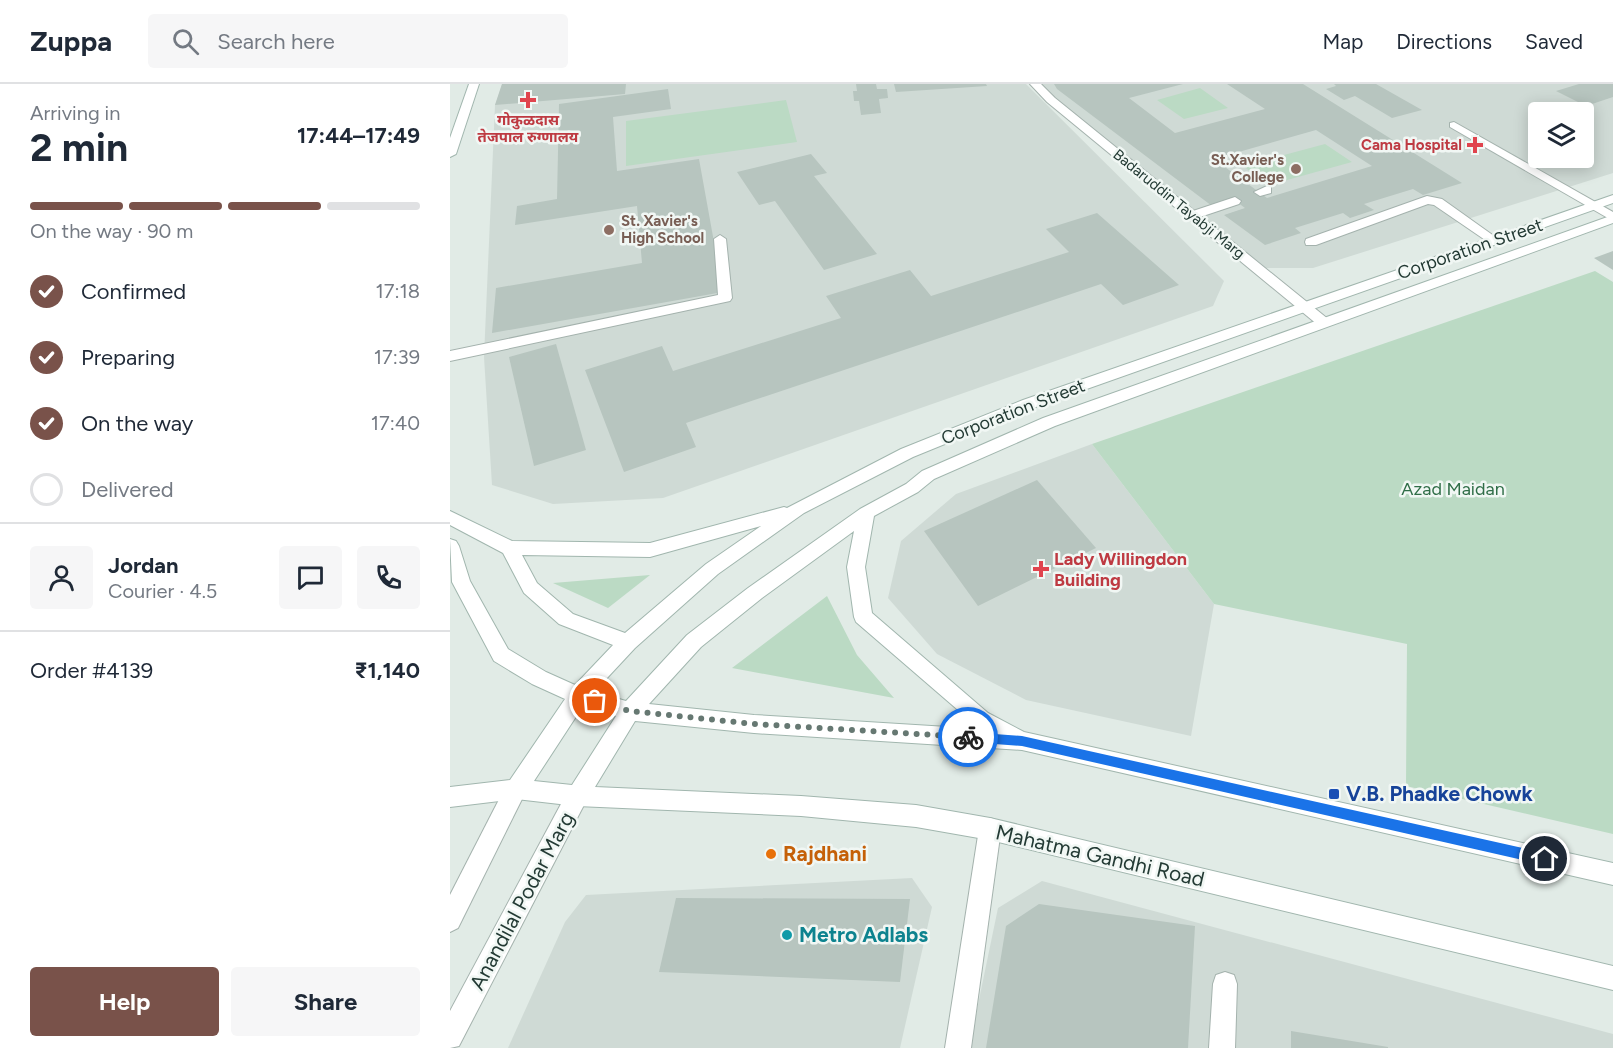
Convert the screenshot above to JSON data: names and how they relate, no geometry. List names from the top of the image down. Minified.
{"streets":{"main road":["Badaruddin Tayabji Marg","Corporation Street","Mahatma Gandhi Road","Anandilal Podar Marg"]},"crossings":[["Badaruddin Tayabji Marg","Corporation Street"],["Corporation Street","Mahatma Gandhi Road"],["Corporation Street","Anandilal Podar Marg"],["Mahatma Gandhi Road","Anandilal Podar Marg"]],"parks":["Azad Maidan"],"places":{"health":["गोकुळदास तेजपाल रुग्णालय","Cama Hospital","Lady Willingdon Building"],"other":["St.Xavier's College","St. Xavier's High School","Rajdhani","Metro Adlabs"],"transit":["V.B. Phadke Chowk"]},"page":{"header":"Zuppa","search":"Search here","nav":["Map","Directions","Saved"],"heading":["2 min","Arriving in","17:44–17:49"],"panel":["Jordan","Courier · 4.5","Order #4139","₹1,140"],"bar":"On the way · 90 m","list":[["Confirmed","17:18"],["Preparing","17:39"],["On the way","17:40"],"Delivered"],"buttons":["Help","Share"]}}
